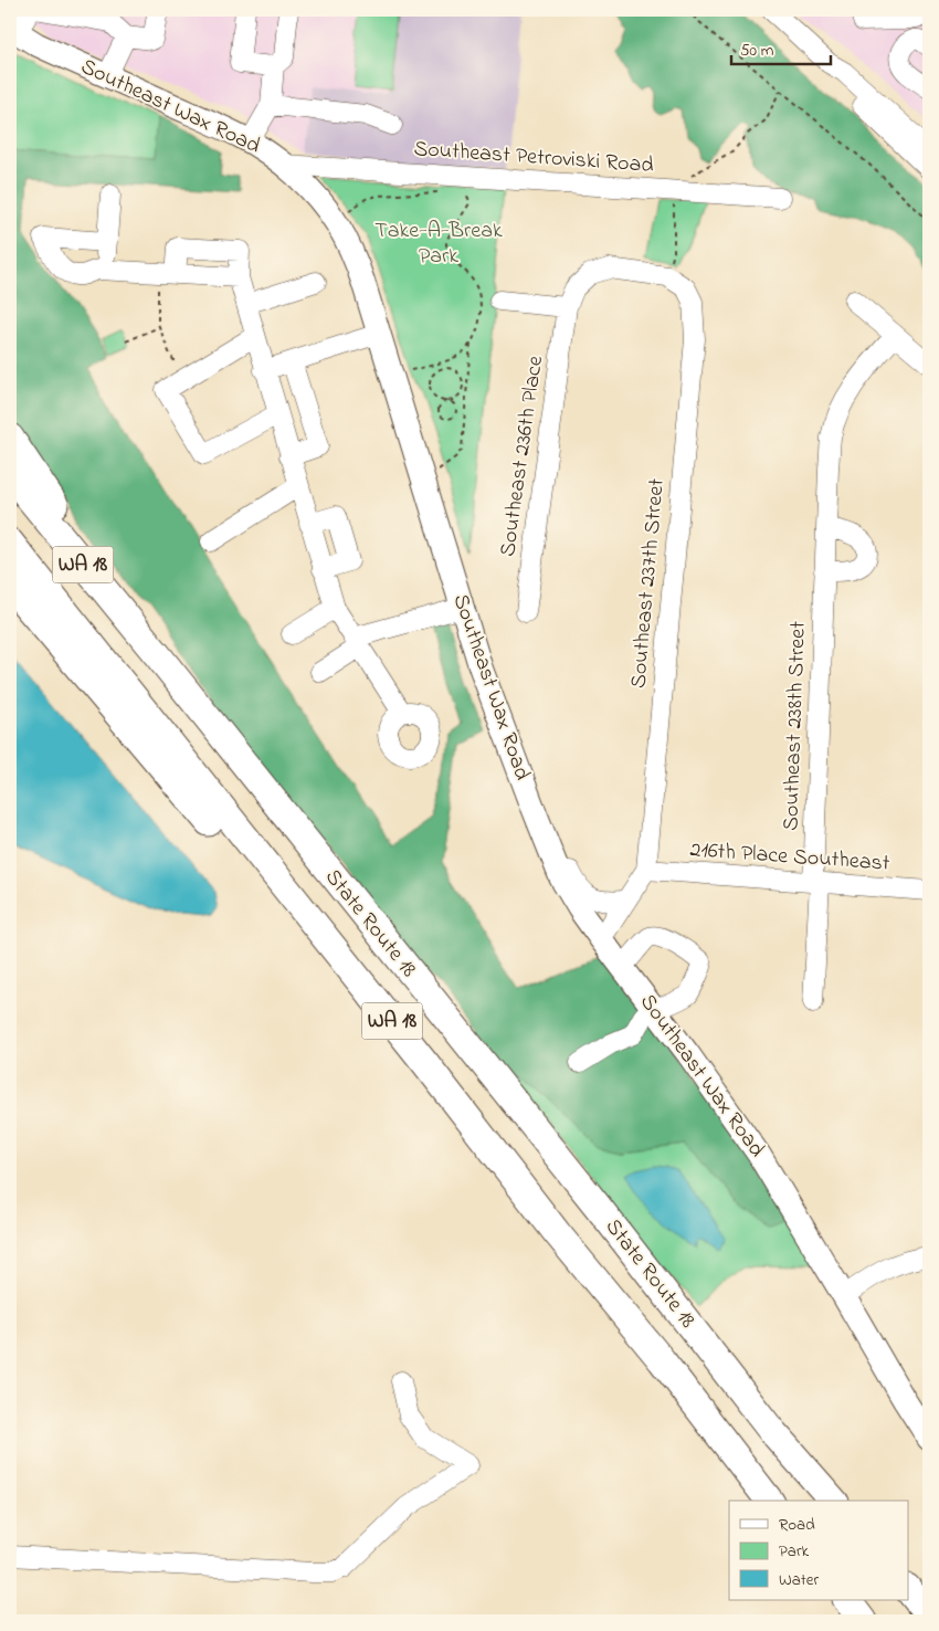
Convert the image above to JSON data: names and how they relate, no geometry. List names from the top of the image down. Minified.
{"streets":{"highway":["WA 18","State Route 18"],"main road":["Southeast Wax Road"],"street":["Southeast Petroviski Road","Southeast 236th Place","Southeast 237th Street","Southeast 238th Street","216th Place Southeast"]},"crossings":[["Southeast Wax Road","Southeast Petroviski Road"],["Southeast Wax Road","Southeast 237th Street"],["Southeast 236th Place","Southeast 237th Street"],["Southeast 237th Street","216th Place Southeast"],["Southeast 238th Street","216th Place Southeast"]],"parks":["Take-A-Break Park"],"legend":["Road","Park","Water"],"scale_bar":"50 m"}
